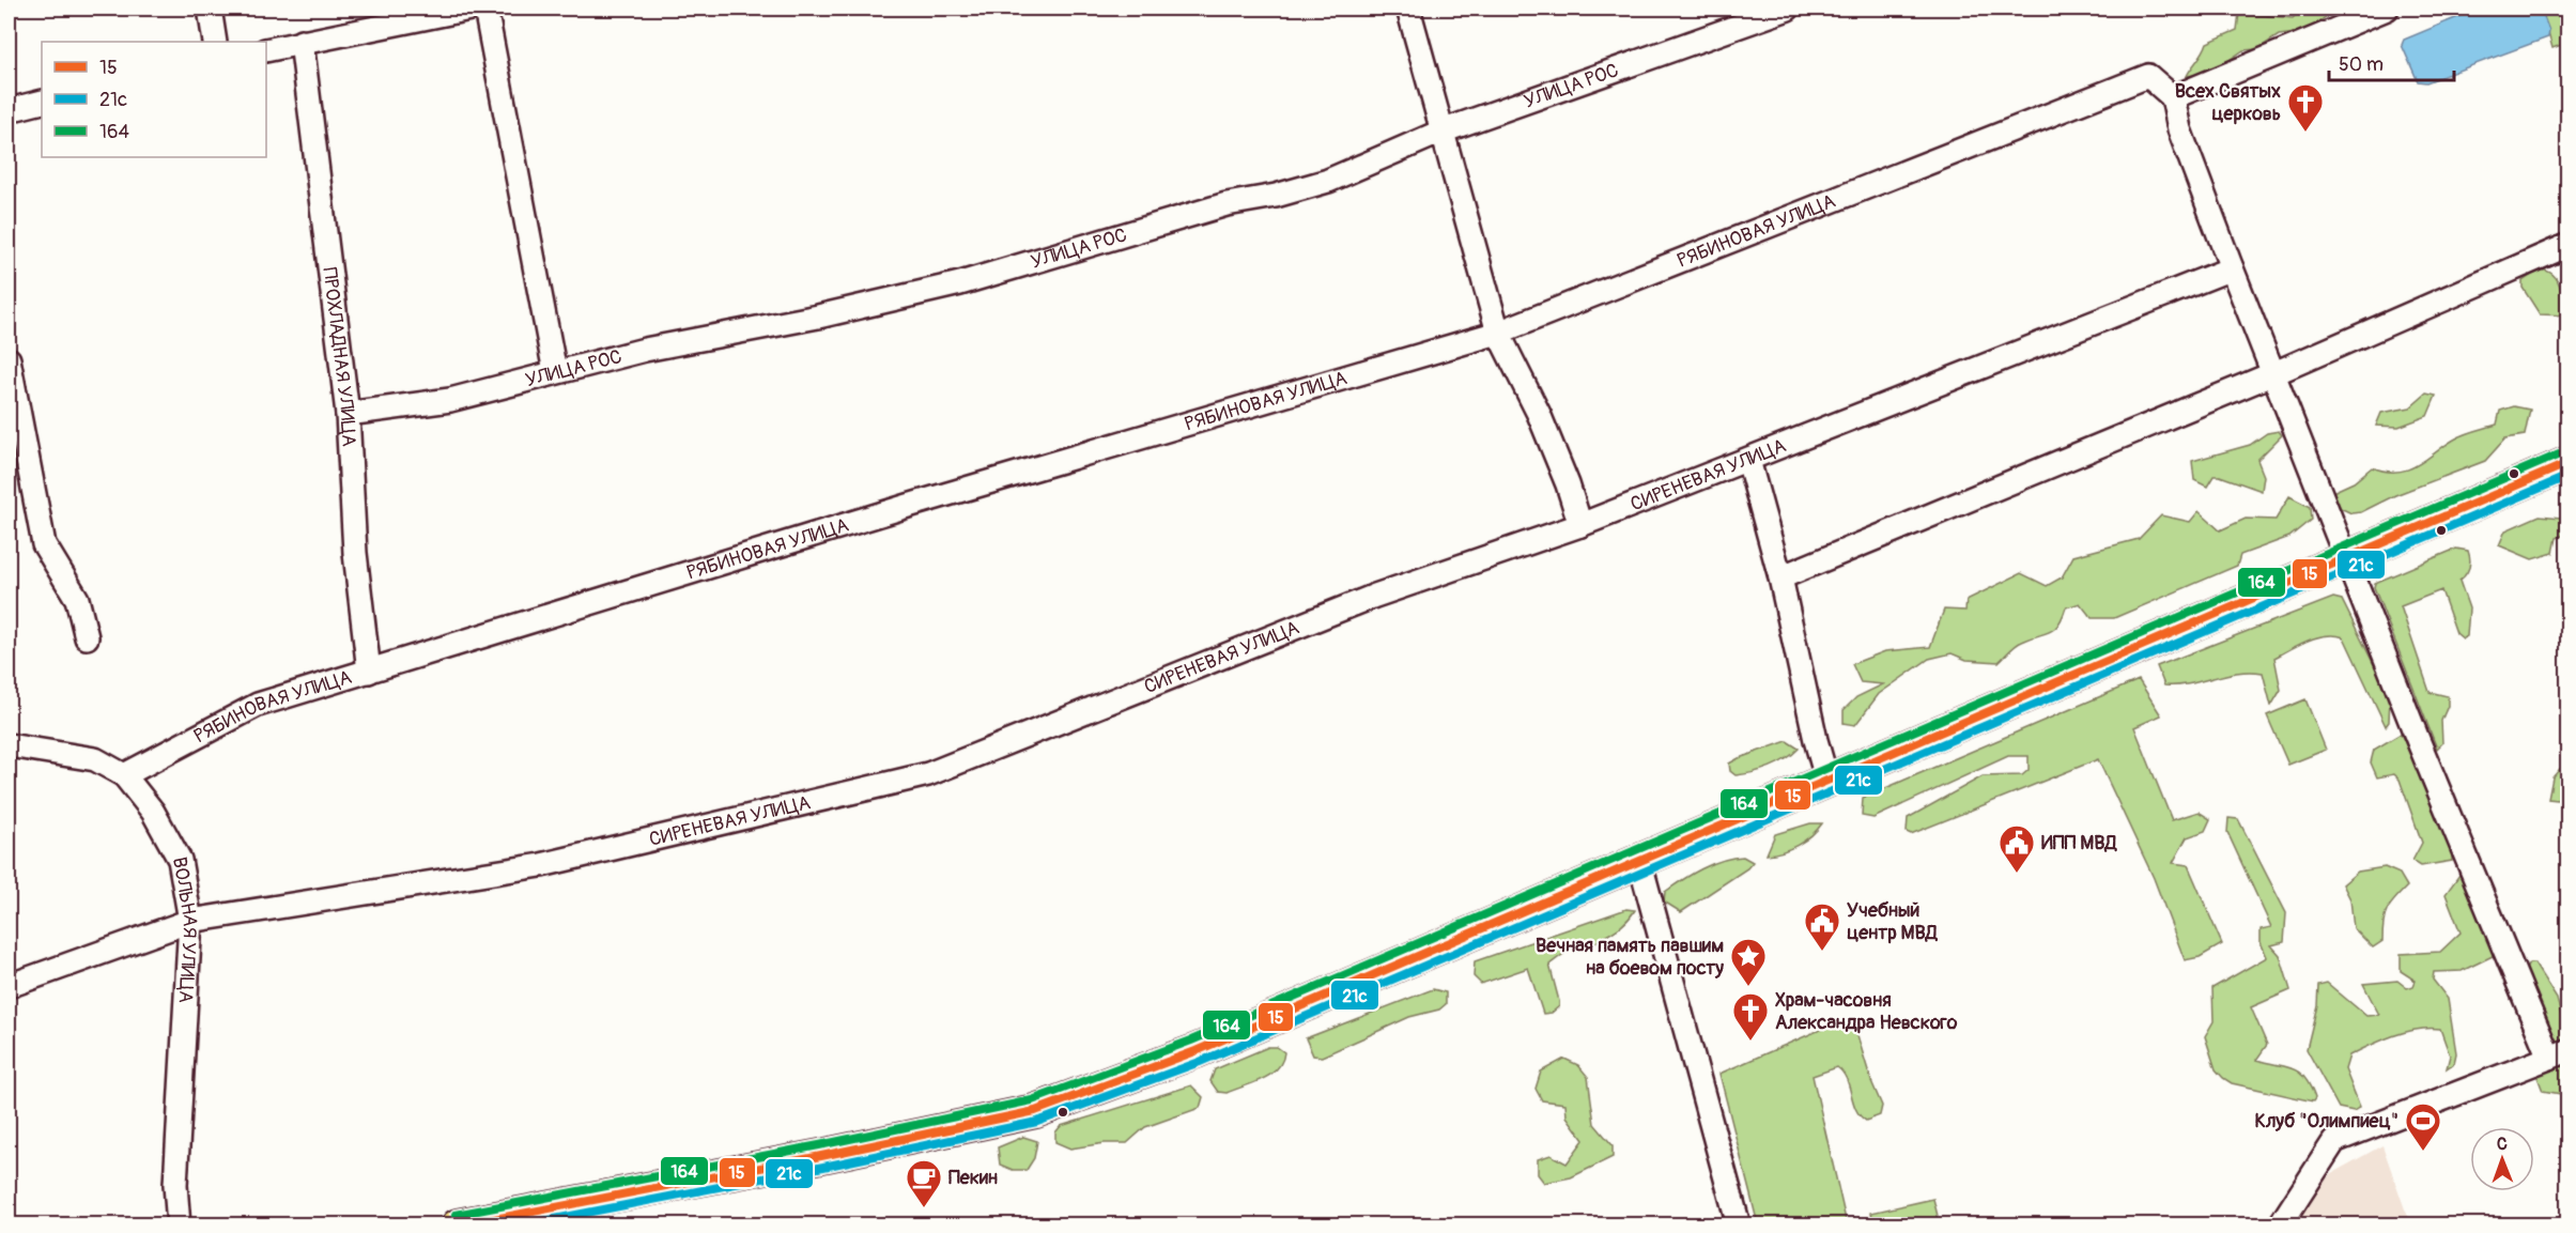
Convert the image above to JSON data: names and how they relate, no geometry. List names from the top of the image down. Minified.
{"streets":{"street":["УЛИЦА РОС","РЯБИНОВАЯ УЛИЦА","ПРОХЛАДНАЯ УЛИЦА","СИРЕНЕВАЯ УЛИЦА","ВОЛЬНАЯ УЛИЦА"]},"crossings":[["УЛИЦА РОС","ПРОХЛАДНАЯ УЛИЦА"],["РЯБИНОВАЯ УЛИЦА","ПРОХЛАДНАЯ УЛИЦА"],["РЯБИНОВАЯ УЛИЦА","ВОЛЬНАЯ УЛИЦА"],["СИРЕНЕВАЯ УЛИЦА","ВОЛЬНАЯ УЛИЦА"]],"places":{"church":["Всех Святых церковь","Храм-часовня Александра Невского"],"public building":["ИПП МВД","Учебный центр МВД"],"place":["Вечная память павшим на боевом посту"],"sports":["Клуб \"Олимпиец\""],"cafe":["Пекин"]},"lines":["transit line 164","transit line 15","transit line 21с"],"legend":["15","21с","164"],"scale_bar":"50 m","north":"top"}
